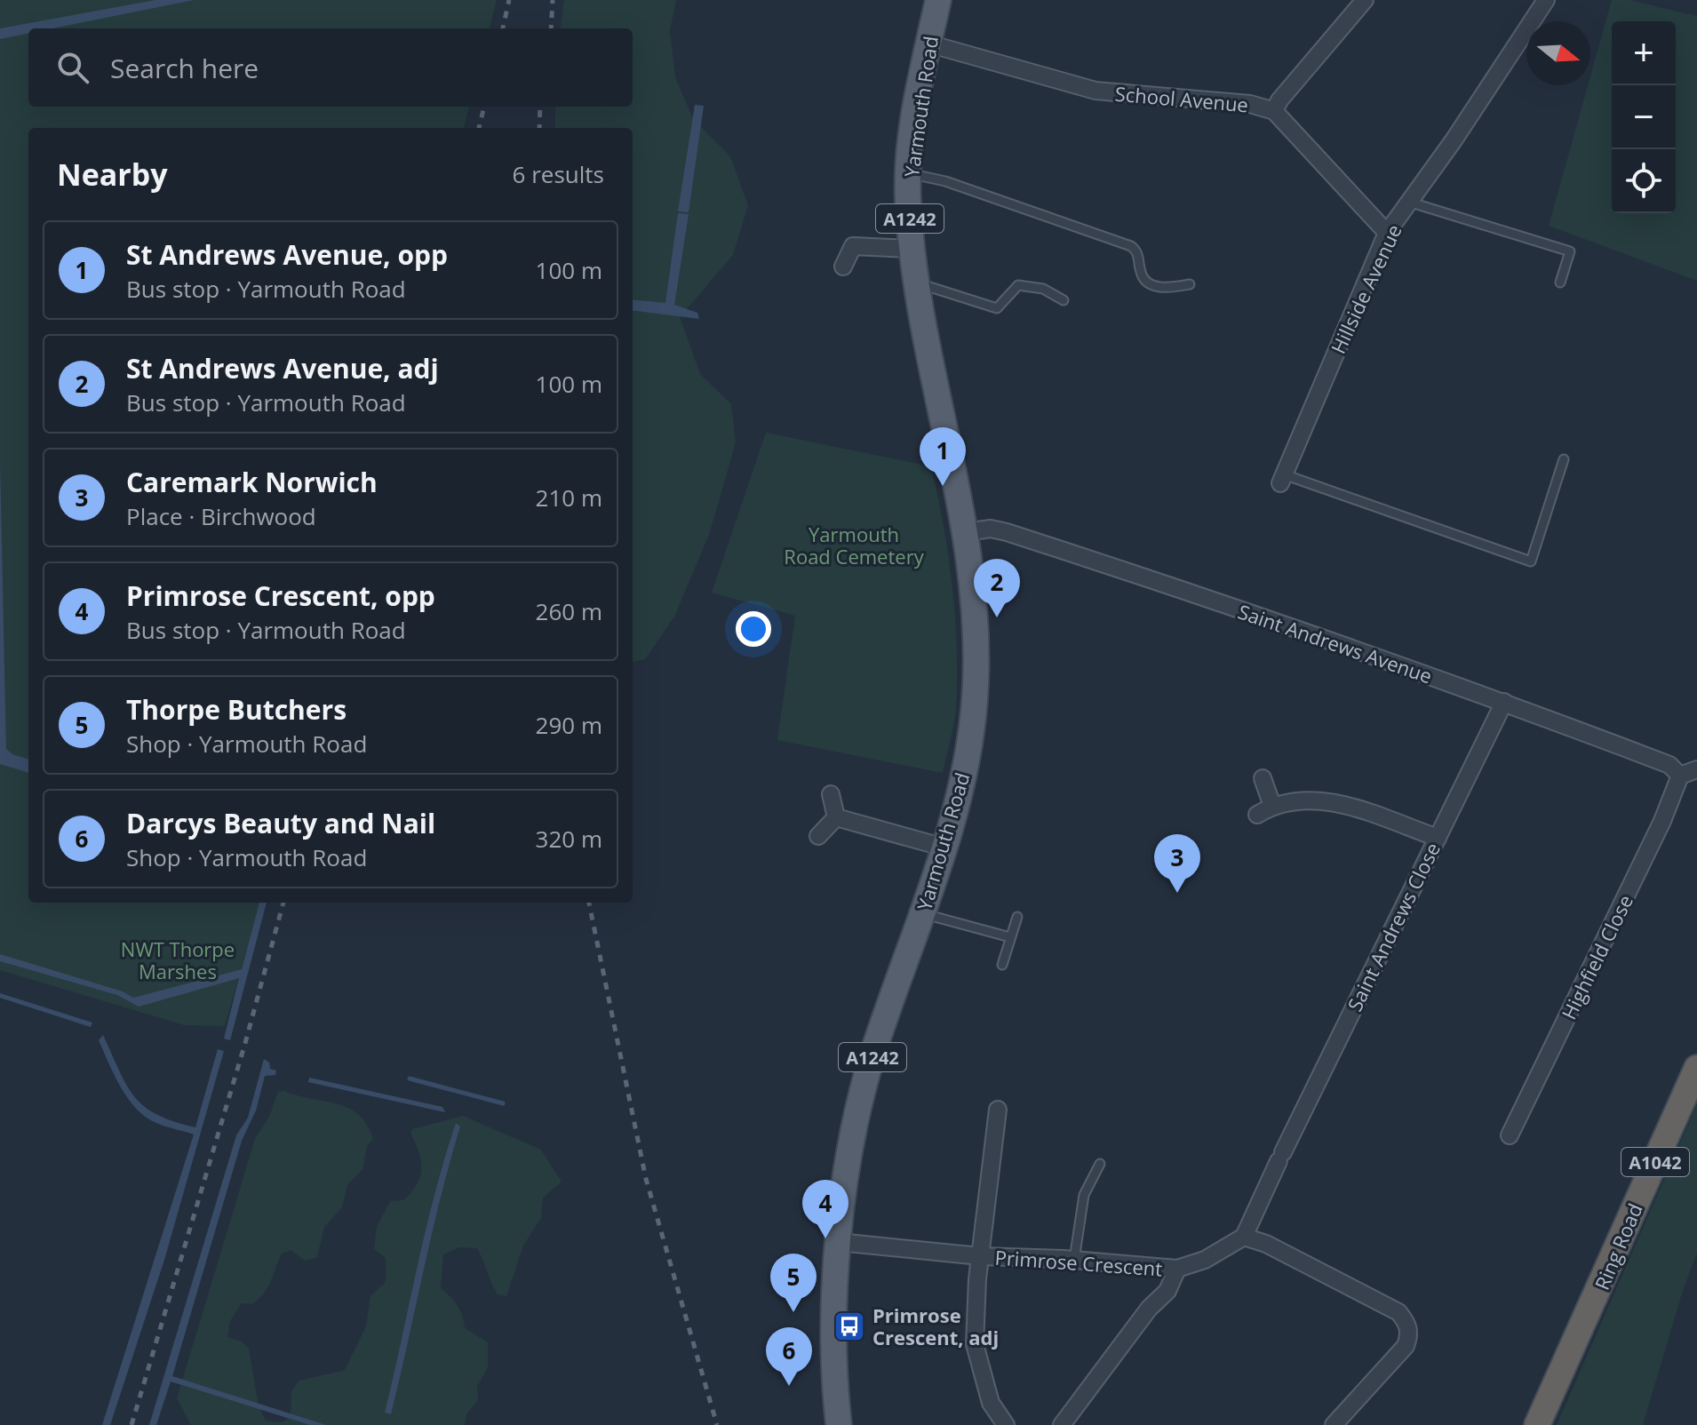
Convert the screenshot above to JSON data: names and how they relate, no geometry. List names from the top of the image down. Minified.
{"streets":{"highway":["A1042","Ring Road"],"main road":["Yarmouth Road","A1242"],"street":["School Avenue","Hillside Avenue","Saint Andrews Avenue","Saint Andrews Close","Highfield Close","Primrose Crescent"]},"crossings":[["School Avenue","Yarmouth Road"],["School Avenue","Hillside Avenue"],["Yarmouth Road","Saint Andrews Avenue"],["Yarmouth Road","Primrose Crescent"],["Saint Andrews Avenue","Saint Andrews Close"],["Saint Andrews Avenue","Highfield Close"],["Saint Andrews Close","Primrose Crescent"]],"parks":["Yarmouth Road Cemetery","NWT Thorpe Marshes"],"places":{"bus stop":["Primrose Crescent, adj"]},"north":"right","page":{"map_buttons":["+","−"],"search":"Search here","heading":["Nearby","6 results"],"list":[{"mark":"1","name":"St Andrews Avenue, opp","note":"Bus stop · Yarmouth Road","value":"100 m"},{"mark":"2","name":"St Andrews Avenue, adj","note":"Bus stop · Yarmouth Road","value":"100 m"},{"mark":"3","name":"Caremark Norwich","note":"Place · Birchwood","value":"210 m"},{"mark":"4","name":"Primrose Crescent, opp","note":"Bus stop · Yarmouth Road","value":"260 m"},{"mark":"5","name":"Thorpe Butchers","note":"Shop · Yarmouth Road","value":"290 m"},{"mark":"6","name":"Darcys Beauty and Nail","note":"Shop · Yarmouth Road","value":"320 m"}],"pins":["1","2","3","4","5","6"]}}
